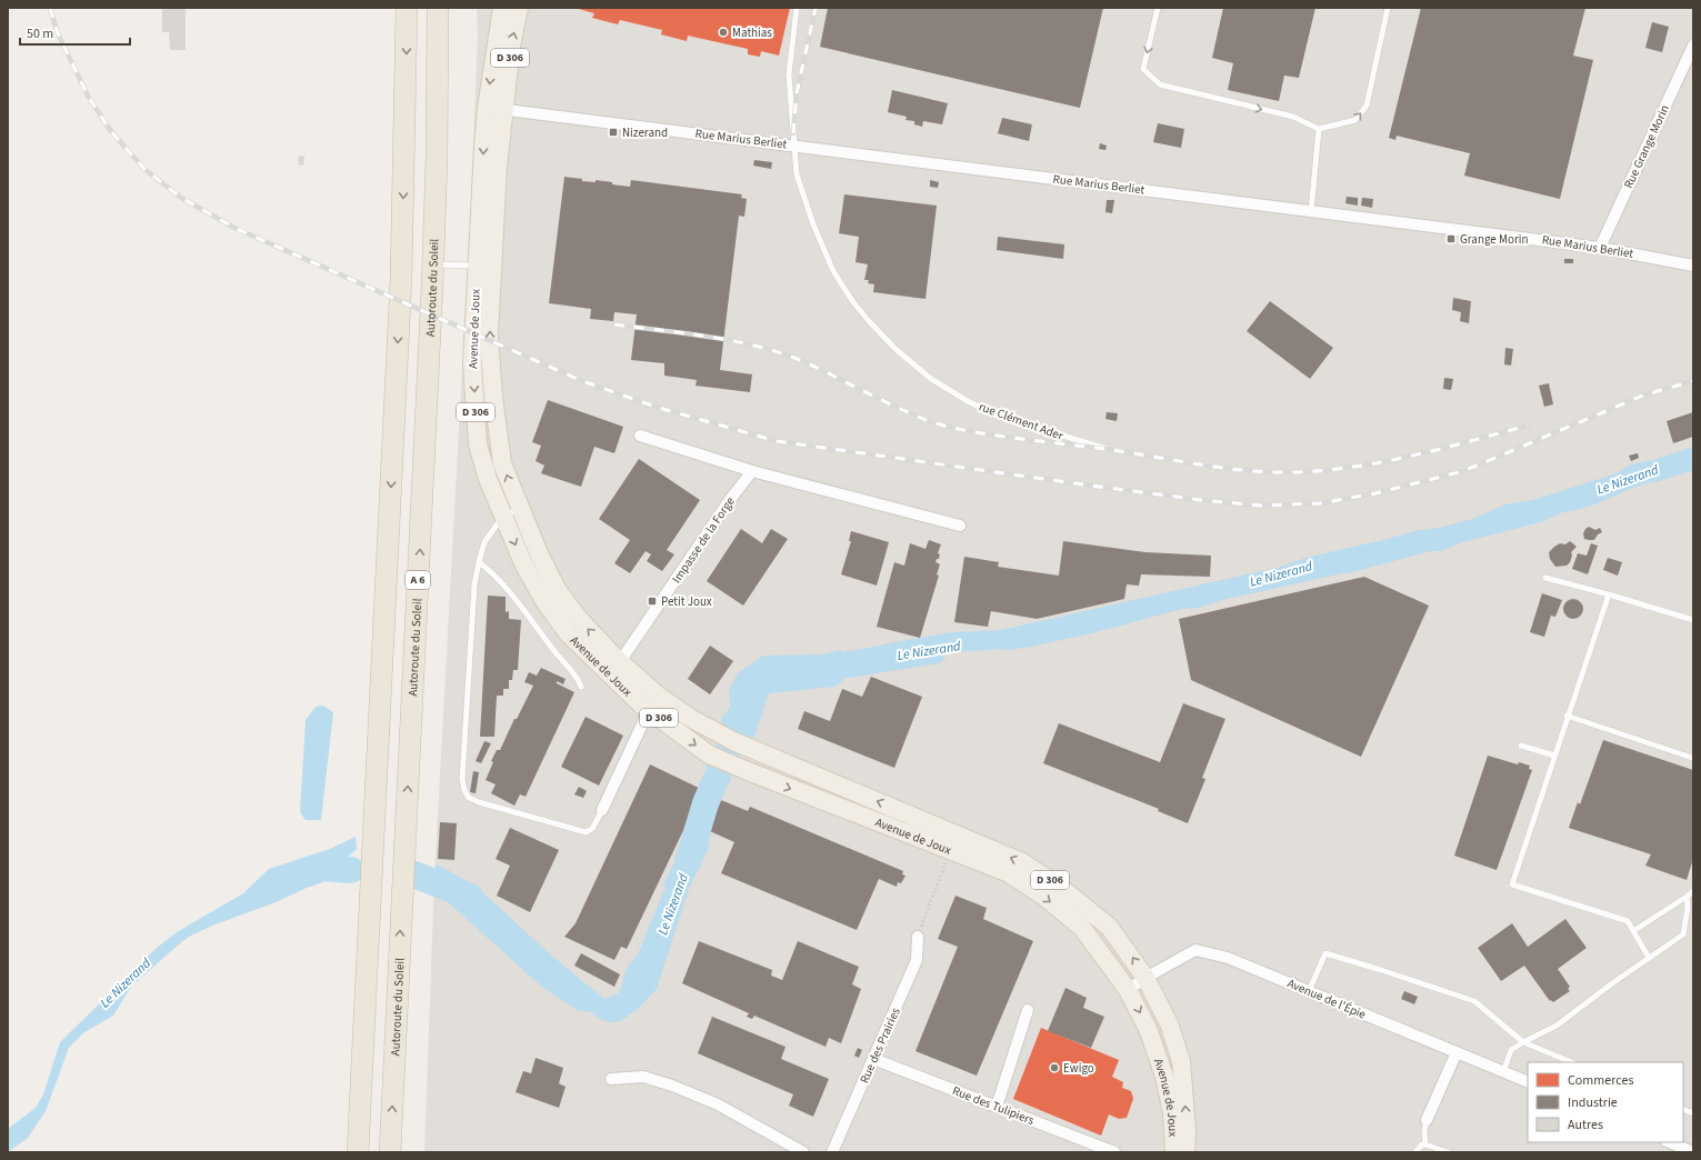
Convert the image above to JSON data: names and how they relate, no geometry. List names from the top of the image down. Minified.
{"streets":{"highway":["Autoroute du Soleil","A 6"],"main road":["D 306","Avenue de Joux"],"street":["Rue Marius Berliet","Rue Grange Morin","Impasse de la Forge","Avenue de l'Épie","Rue des Prairies","Rue des Tulipiers"],"lane":["rue Clément Ader"]},"crossings":[["Rue Marius Berliet","Rue Grange Morin"],["Rue Marius Berliet","Avenue de Joux"],["Rue Marius Berliet","rue Clément Ader"],["Avenue de Joux","Impasse de la Forge"],["Avenue de Joux","Avenue de l'Épie"],["Rue des Prairies","Rue des Tulipiers"]],"water":["Le Nizerand"],"places":{"other":["Mathias","Ewigo"],"transit":["Nizerand","Grange Morin","Petit Joux"]},"legend":["Commerces","Industrie","Autres"],"scale_bar":"50 m"}
